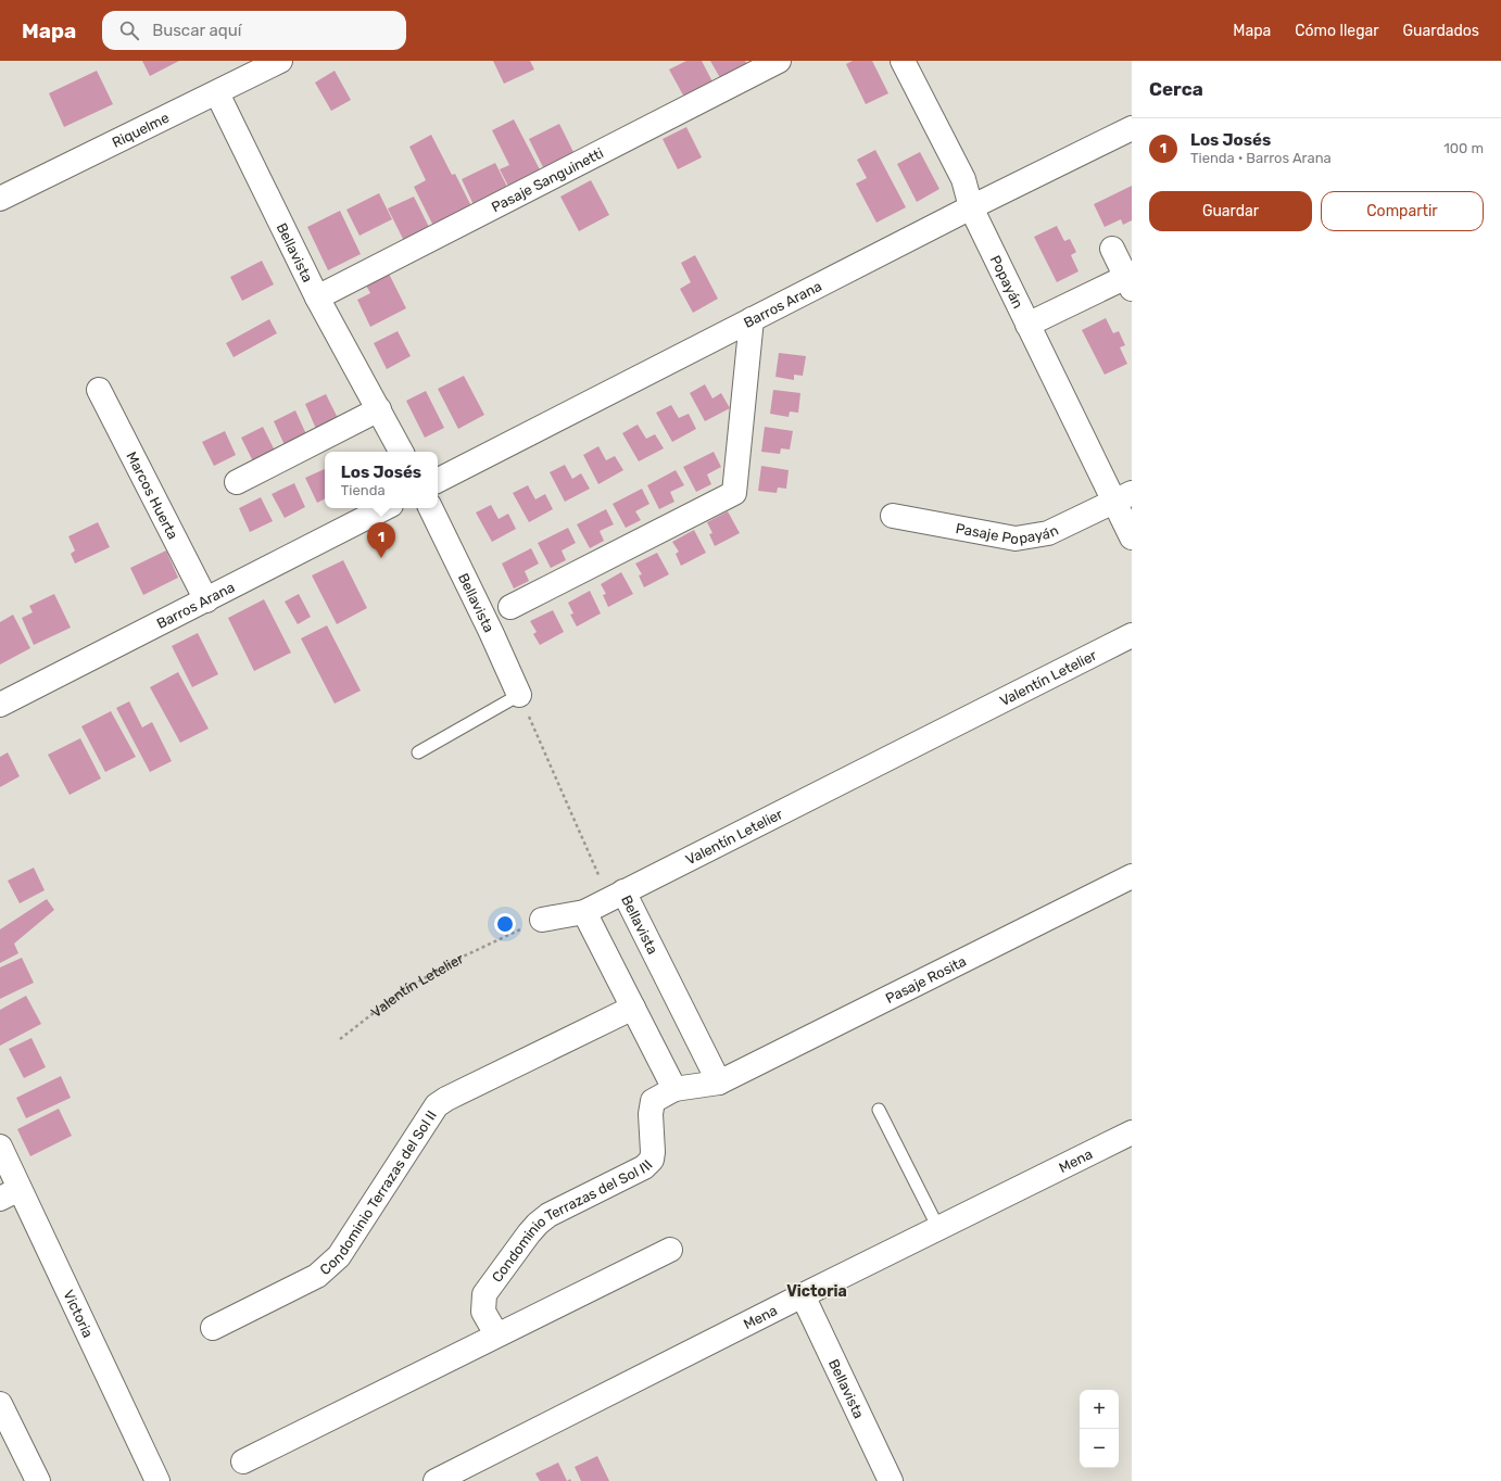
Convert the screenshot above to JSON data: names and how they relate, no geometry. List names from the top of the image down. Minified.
{"streets":{"street":["Riquelme","Pasaje Sanguinetti","Bellavista","Popayán","Barros Arana","Marcos Huerta","Pasaje Popayán","Valentín Letelier","Pasaje Rosita","Mena","Condominio Terrazas del Sol II","Condominio Terrazas del Sol III","Victoria"]},"crossings":[["Riquelme","Bellavista"],["Pasaje Sanguinetti","Bellavista"],["Bellavista","Valentín Letelier"],["Bellavista","Pasaje Rosita"],["Bellavista","Mena"],["Popayán","Barros Arana"],["Popayán","Pasaje Popayán"],["Barros Arana","Marcos Huerta"]],"districts":["Victoria"],"page":{"header":"Mapa","search":"Buscar aquí","nav":["Mapa","Cómo llegar","Guardados"],"heading":"Cerca","list":[{"mark":"1","name":"Los Josés","note":"Tienda · Barros Arana","value":"100 m"}],"buttons":["Guardar","Compartir"],"popup":["Los Josés","Tienda"],"pins":"1","map_buttons":["+","−"]}}
